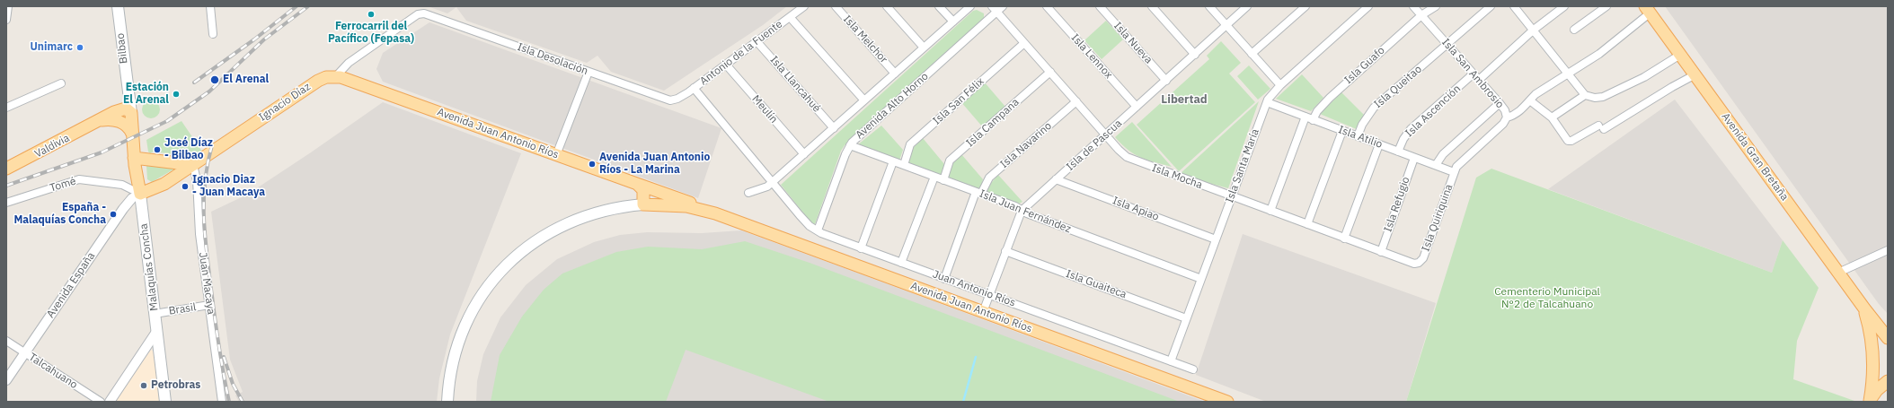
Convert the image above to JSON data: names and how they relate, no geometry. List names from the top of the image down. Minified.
{"streets":{"main road":["Bilbao","Ignacio Díaz","Avenida Juan Antonio Ríos","Valdivia","Avenida Gran Bretaña","Malaquías Concha"],"street":["Isla Melchor","Isla Nueva","Antonio de la Fuente","Isla Lennox","Isla Desolación","Isla Guafo","Isla San Ambrosio","Isla Llancahué","Isla Queitao","Isla San Félix","Avenida Alto Horno","Meulín","Isla Ascención","Isla Campana","Isla Atilio","Isla Navarino","Isla de Pascua","Isla Santa María","Isla Mocha","Tomé","Isla Refugio","Isla Apiao","Isla Juan Fernández","Isla Quiriquina","Juan Macaya","Isla Guaiteca","Avenida España","Juan Antonio Ríos","Brasil","Talcahuano"]},"crossings":[["Isla Melchor","Avenida Alto Horno"],["Isla Nueva","Isla de Pascua"],["Bilbao","Valdivia"],["Bilbao","Malaquías Concha"],["Antonio de la Fuente","Isla Desolación"],["Antonio de la Fuente","Isla Llancahué"],["Antonio de la Fuente","Meulín"],["Isla Lennox","Isla de Pascua"],["Isla Desolación","Ignacio Díaz"],["Isla Desolación","Avenida Juan Antonio Ríos"],["Isla Guafo","Isla San Ambrosio"],["Isla Guafo","Isla Atilio"],["Isla San Ambrosio","Isla Queitao"],["Isla San Ambrosio","Isla Ascención"],["Isla San Ambrosio","Isla Atilio"],["Isla San Ambrosio","Isla Quiriquina"],["Isla Llancahué","Avenida Alto Horno"],["Isla Queitao","Isla Atilio"],["Isla San Félix","Isla Mocha"],["Isla San Félix","Isla Juan Fernández"],["Ignacio Díaz","Avenida Juan Antonio Ríos"],["Ignacio Díaz","Tomé"],["Ignacio Díaz","Malaquías Concha"],["Ignacio Díaz","Juan Macaya"],["Ignacio Díaz","Avenida España"],["Avenida Alto Horno","Meulín"],["Avenida Alto Horno","Isla Mocha"],["Avenida Alto Horno","Isla Juan Fernández"],["Avenida Alto Horno","Juan Antonio Ríos"],["Isla Ascención","Isla Atilio"],["Isla Campana","Isla Mocha"],["Isla Campana","Isla Juan Fernández"],["Avenida Juan Antonio Ríos","Isla de Pascua"],["Isla Atilio","Isla Santa María"],["Isla Atilio","Isla Refugio"],["Isla Atilio","Isla Quiriquina"],["Isla Navarino","Isla Mocha"],["Isla Navarino","Isla Juan Fernández"],["Isla Navarino","Juan Antonio Ríos"],["Isla de Pascua","Isla Mocha"],["Isla de Pascua","Isla Apiao"],["Isla de Pascua","Isla Juan Fernández"],["Isla de Pascua","Isla Guaiteca"],["Isla de Pascua","Juan Antonio Ríos"],["Valdivia","Malaquías Concha"],["Isla Santa María","Isla Mocha"],["Isla Santa María","Isla Apiao"],["Isla Santa María","Isla Juan Fernández"],["Isla Santa María","Isla Guaiteca"],["Isla Santa María","Juan Antonio Ríos"],["Isla Mocha","Isla Refugio"],["Isla Mocha","Isla Quiriquina"],["Tomé","Malaquías Concha"],["Tomé","Avenida España"],["Malaquías Concha","Avenida España"],["Malaquías Concha","Brasil"],["Juan Macaya","Brasil"],["Avenida España","Talcahuano"]],"districts":["Libertad"],"parks":["Cementerio Municipal N°2 de Talcahuano"],"places":["Ferrocarril del Pacífico (Fepasa)","Unimarc","El Arenal","Estación El Arenal","José Díaz - Bilbao","Avenida Juan Antonio Ríos - La Marina","Ignacio Diaz - Juan Macaya","España - Malaquías Concha","Petrobras"]}
